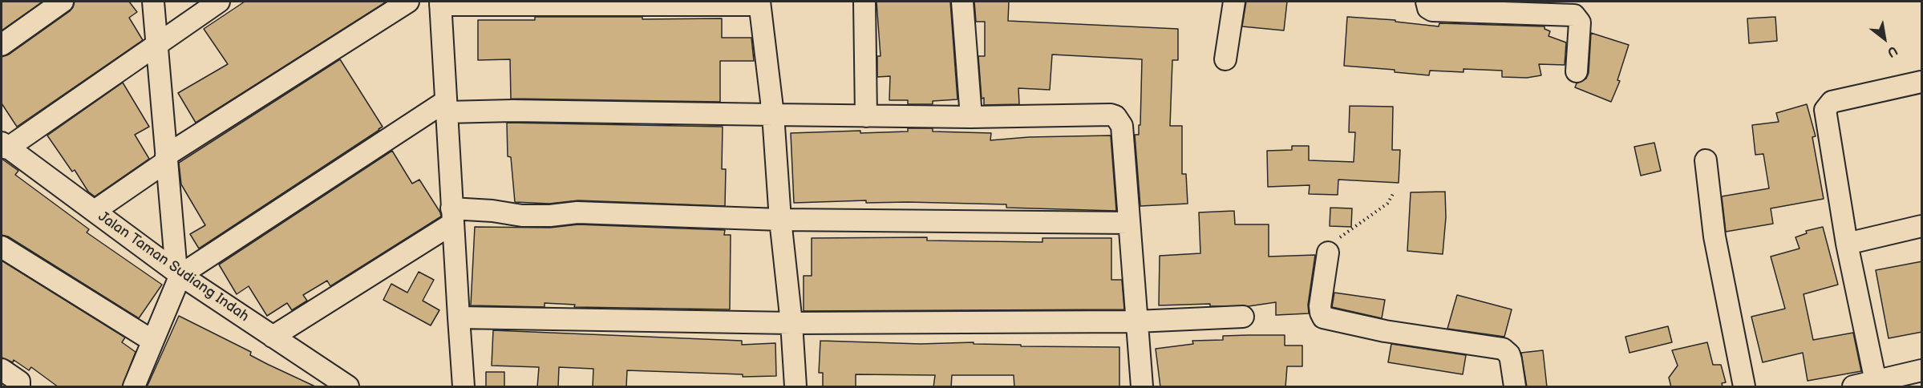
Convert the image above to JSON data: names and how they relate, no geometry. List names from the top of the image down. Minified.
{"streets":{"street":["Jalan Taman Sudiang Indah"]},"north":"bottom right"}
